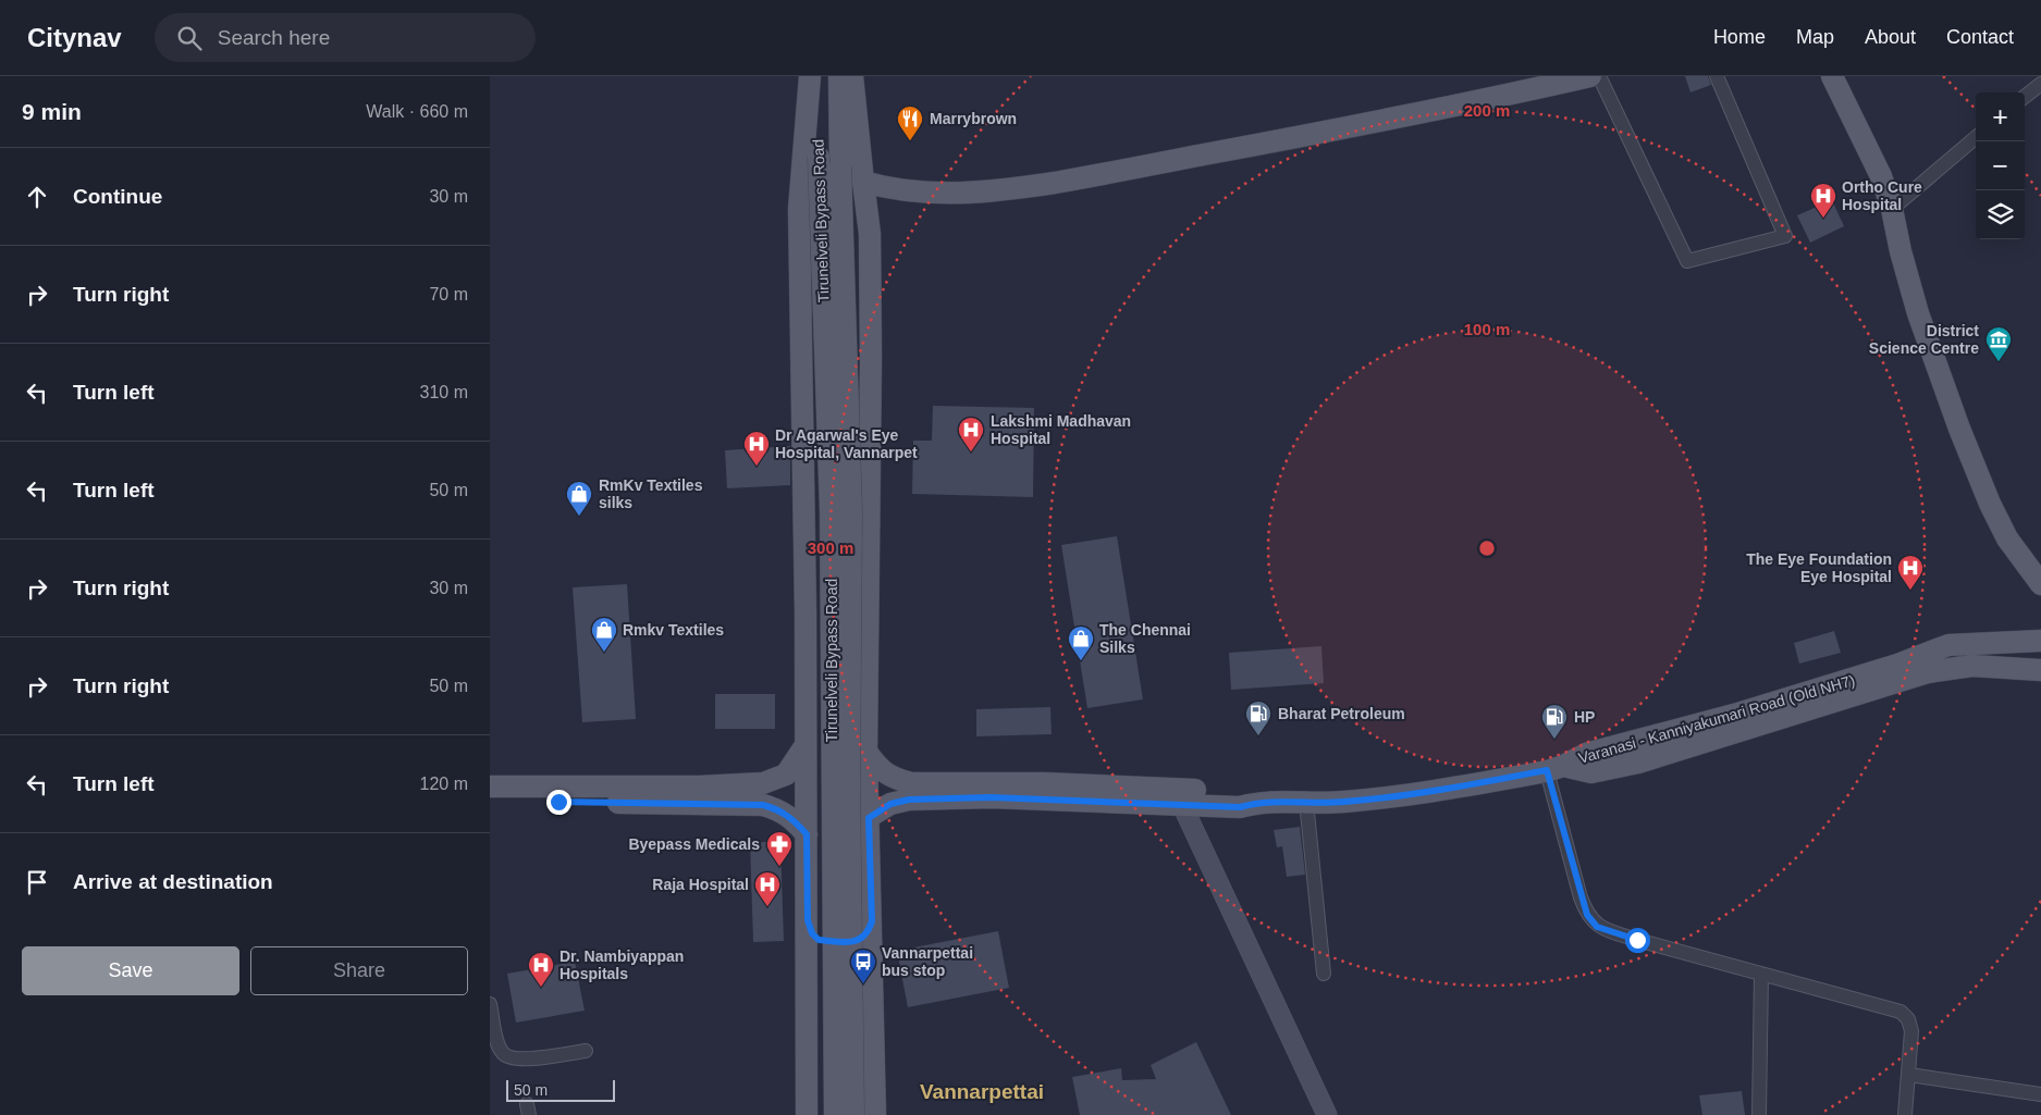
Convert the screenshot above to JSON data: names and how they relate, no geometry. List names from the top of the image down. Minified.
{"streets":{"main road":["Tirunelveli Bypass Road","Varanasi - Kanniyakumari Road (Old NH7)"]},"districts":["Vannarpettai"],"places":{"restaurant":["Marrybrown"],"hospital":["Ortho Cure Hospital","Lakshmi Madhavan Hospital","Dr Agarwal's Eye Hospital, Vannarpet","The Eye Foundation Eye Hospital","Raja Hospital","Dr. Nambiyappan Hospitals"],"museum":["District Science Centre"],"shop":["RmKv Textiles silks","Rmkv Textiles","The Chennai Silks"],"fuel station":["Bharat Petroleum","HP"],"pharmacy":["Byepass Medicals"],"bus stop":["Vannarpettai bus stop"]},"scale_bar":"50 m","page":{"header":"Citynav","search":"Search here","nav":["Home","Map","About","Contact"],"heading":["9 min","Walk · 660 m"],"map_buttons":["+","−"],"list":[["Continue","30 m"],["Turn right","70 m"],["Turn left","310 m"],["Turn left","50 m"],["Turn right","30 m"],["Turn right","50 m"],["Turn left","120 m"],"Arrive at destination"],"buttons":["Save","Share"],"scale":"50 m"},"rings":["200 m","100 m","300 m"]}
